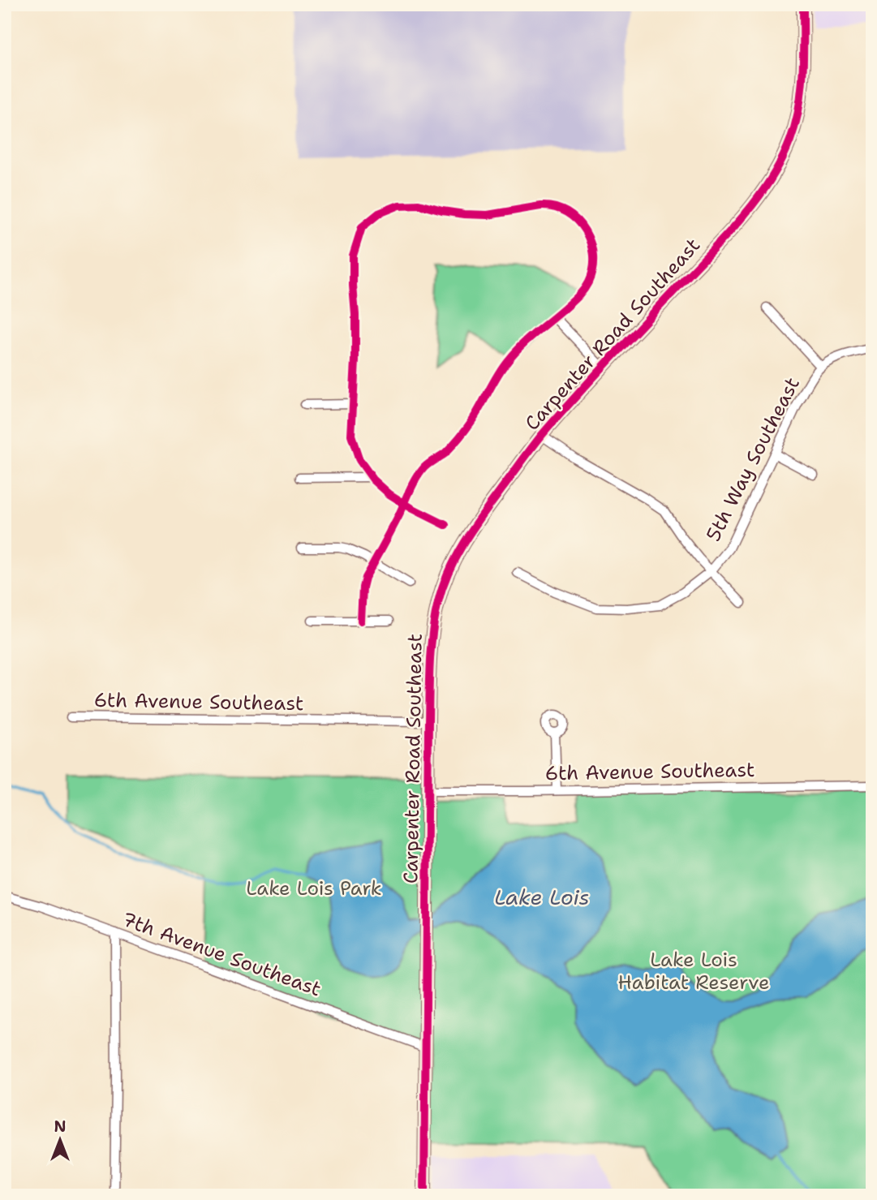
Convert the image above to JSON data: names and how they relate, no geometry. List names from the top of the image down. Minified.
{"streets":{"main road":["Carpenter Road Southeast"],"street":["5th Way Southeast","6th Avenue Southeast","7th Avenue Southeast"]},"crossings":[["Carpenter Road Southeast","5th Way Southeast"],["Carpenter Road Southeast","6th Avenue Southeast"],["Carpenter Road Southeast","7th Avenue Southeast"]],"water":["Lake Lois"],"parks":["Lake Lois Park","Lake Lois Habitat Reserve"],"north":"top"}
